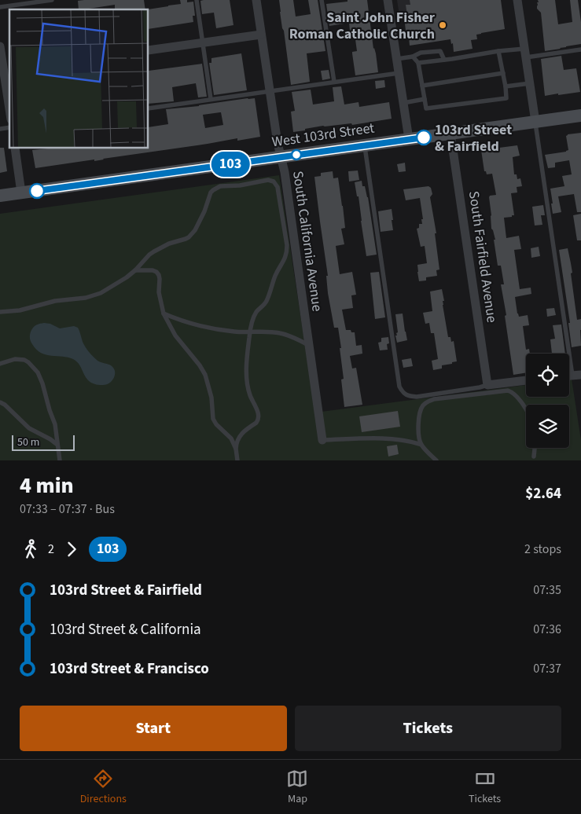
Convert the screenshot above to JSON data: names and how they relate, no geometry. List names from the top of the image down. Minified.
{"streets":{"main road":["West 103rd Street"],"street":["South California Avenue","South Fairfield Avenue"]},"crossings":[["West 103rd Street","South California Avenue"],["West 103rd Street","South Fairfield Avenue"]],"places":["Saint John Fisher Roman Catholic Church","103rd Street & Fairfield"],"lines":["bus line 103"],"scale_bar":"50 m","page":{"on_map":"103","scale":"50 m","heading":["4 min","07:33 – 07:37 · Bus","$2.64"],"legs":["2","103","2 stops"],"list":[{"name":"103rd Street & Fairfield","value":"07:35"},{"name":"103rd Street & California","value":"07:36"},{"name":"103rd Street & Francisco","value":"07:37"}],"buttons":["Start","Tickets"],"tabs":["Directions","Map","Tickets"]}}
